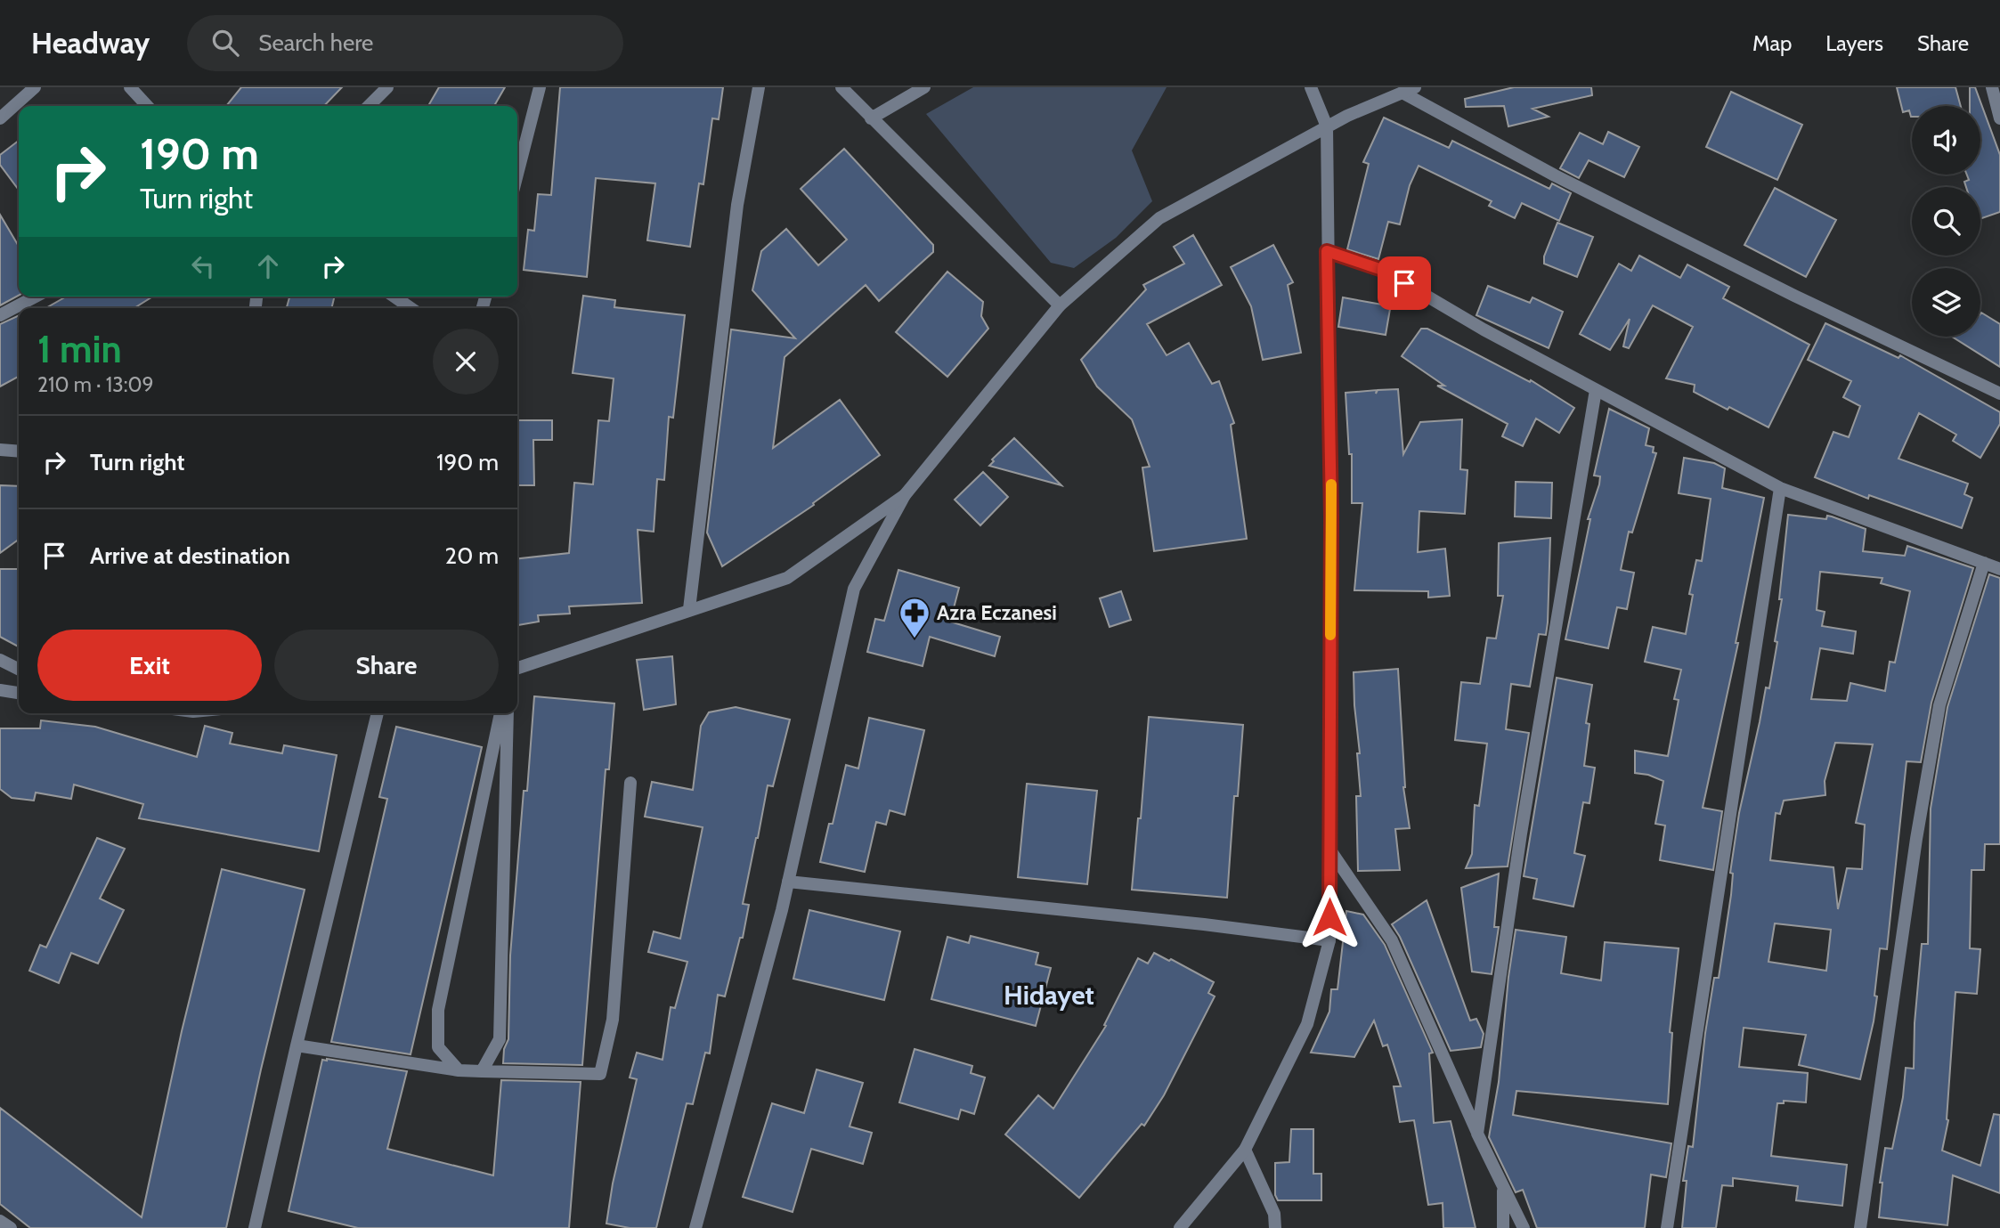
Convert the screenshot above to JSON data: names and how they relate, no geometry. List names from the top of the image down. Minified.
{"districts":["Hidayet"],"places":{"pharmacy":["Azra Eczanesi"]},"page":{"header":"Headway","search":"Search here","nav":["Map","Layers","Share"],"turn":["190 m","Turn right"],"heading":["1 min","210 m · 13:09"],"list":[{"name":"Turn right","value":"190 m"},{"name":"Arrive at destination","value":"20 m"}],"buttons":["Exit","Share"]}}
